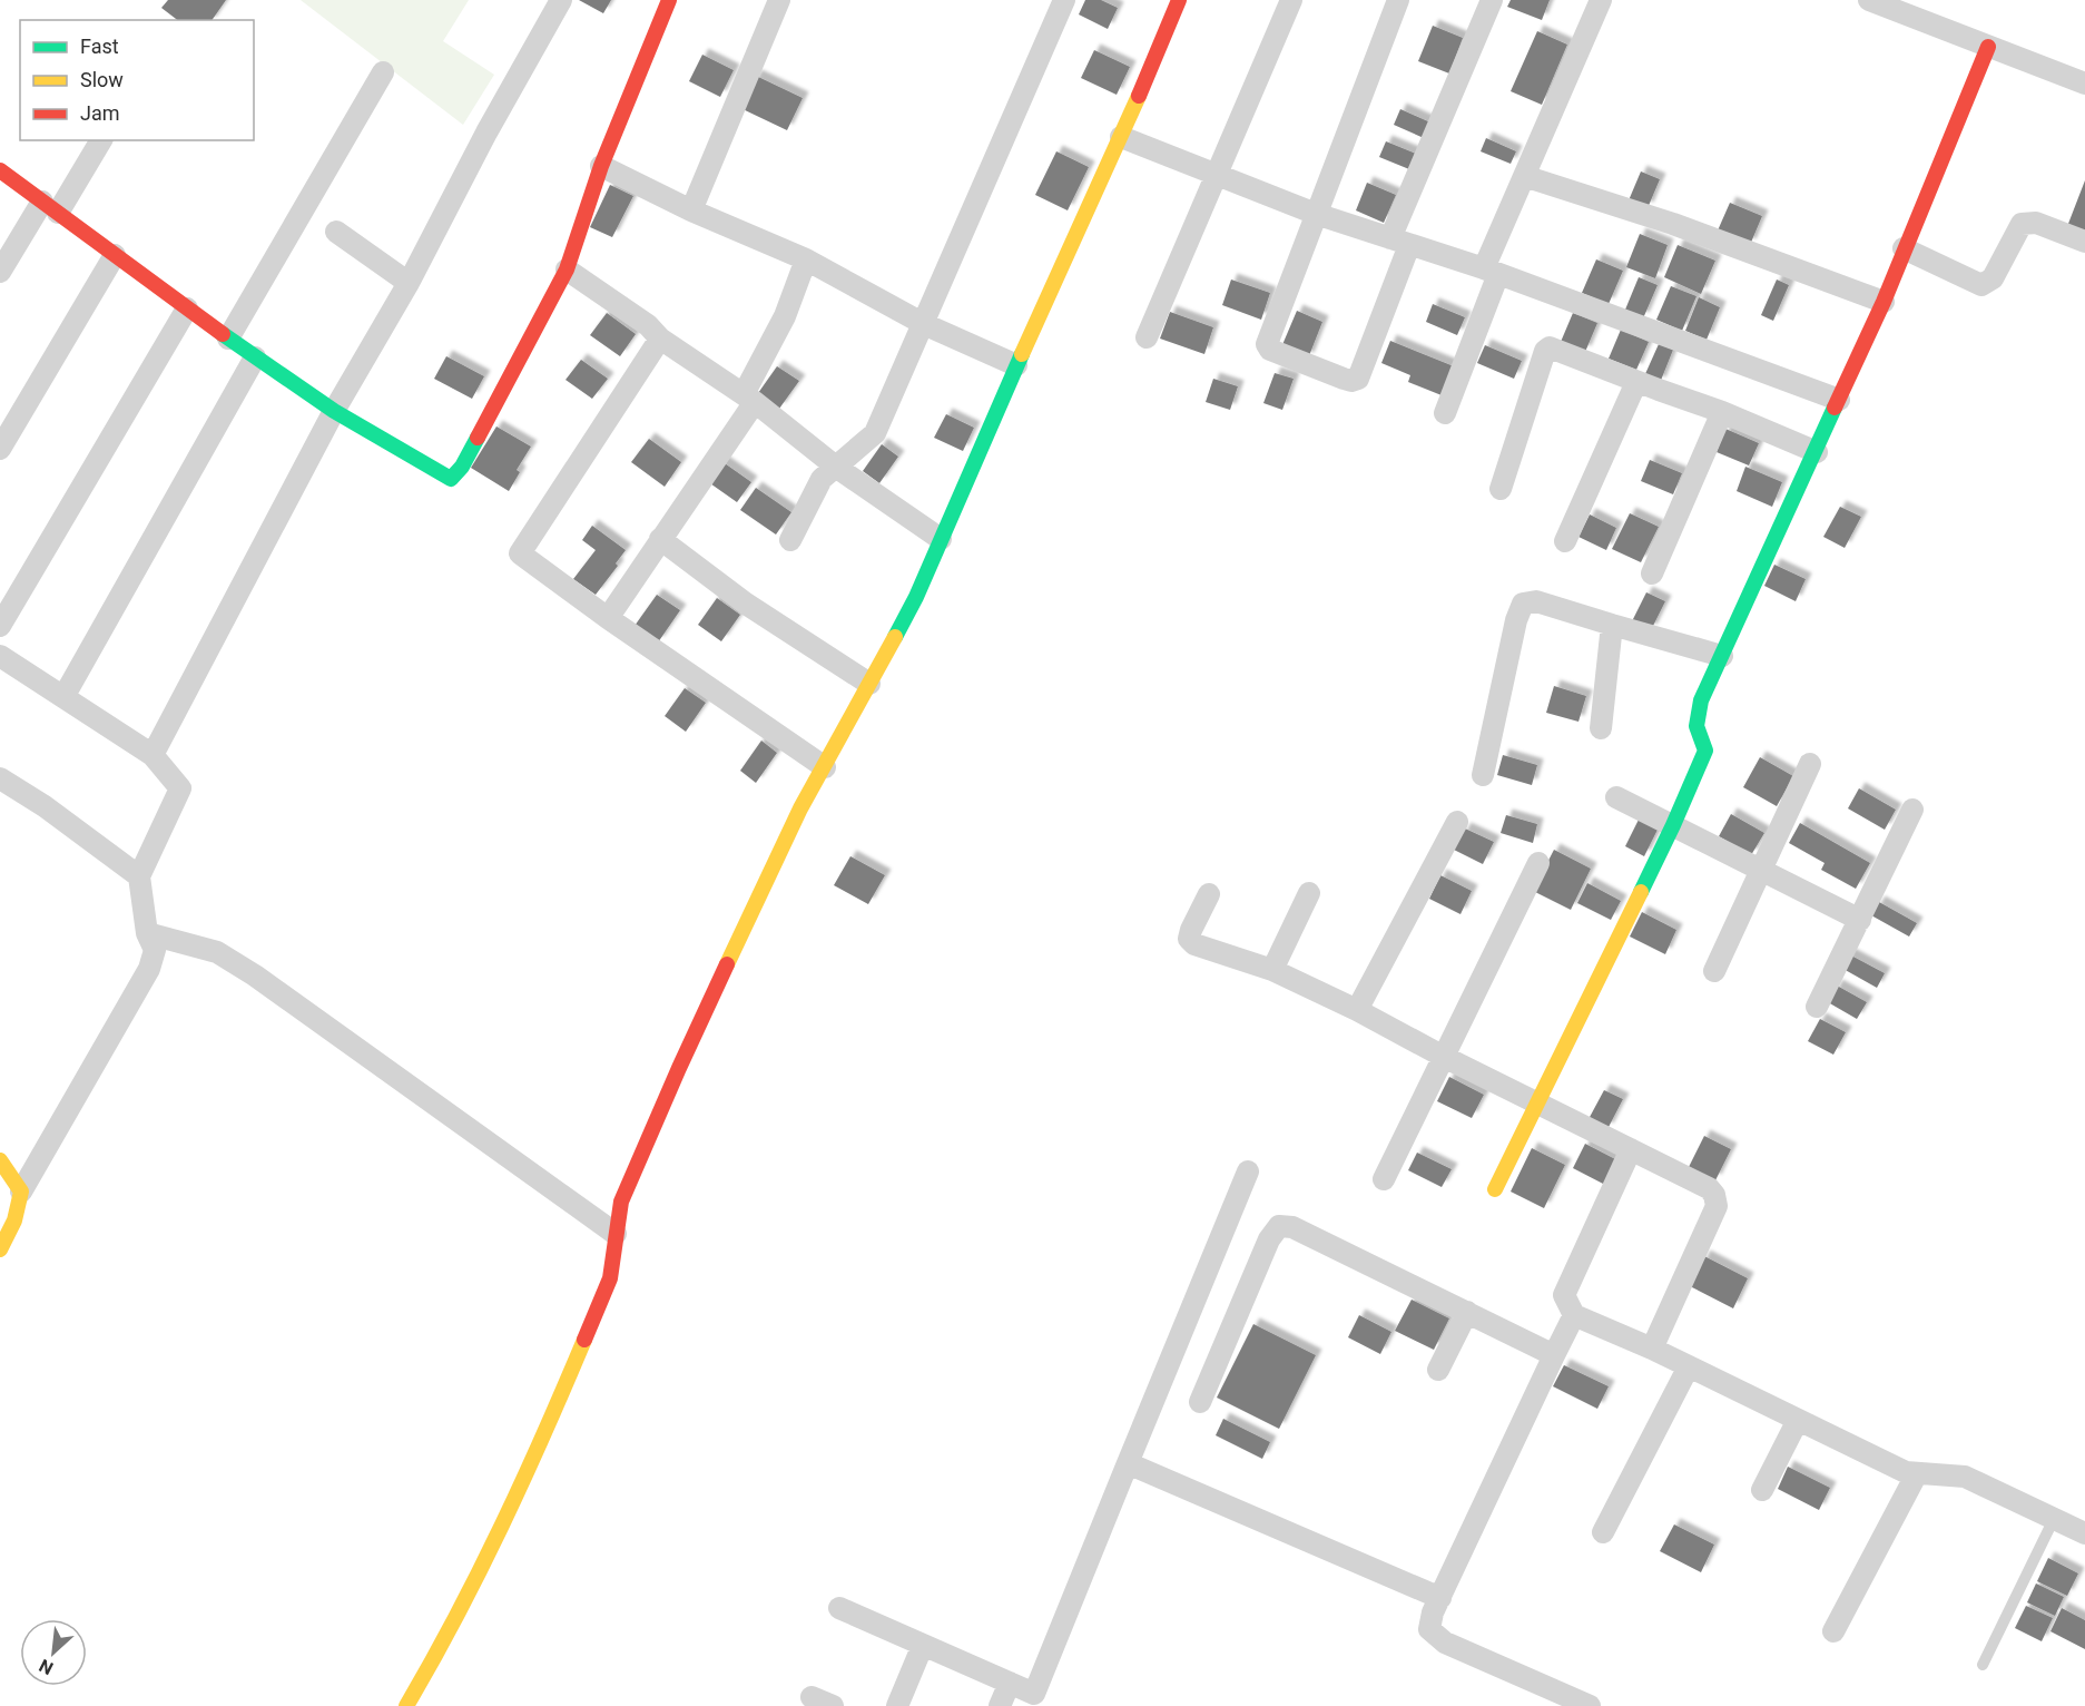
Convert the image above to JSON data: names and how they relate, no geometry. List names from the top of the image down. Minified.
{"legend":["Fast","Slow","Jam"],"north":"bottom left"}
